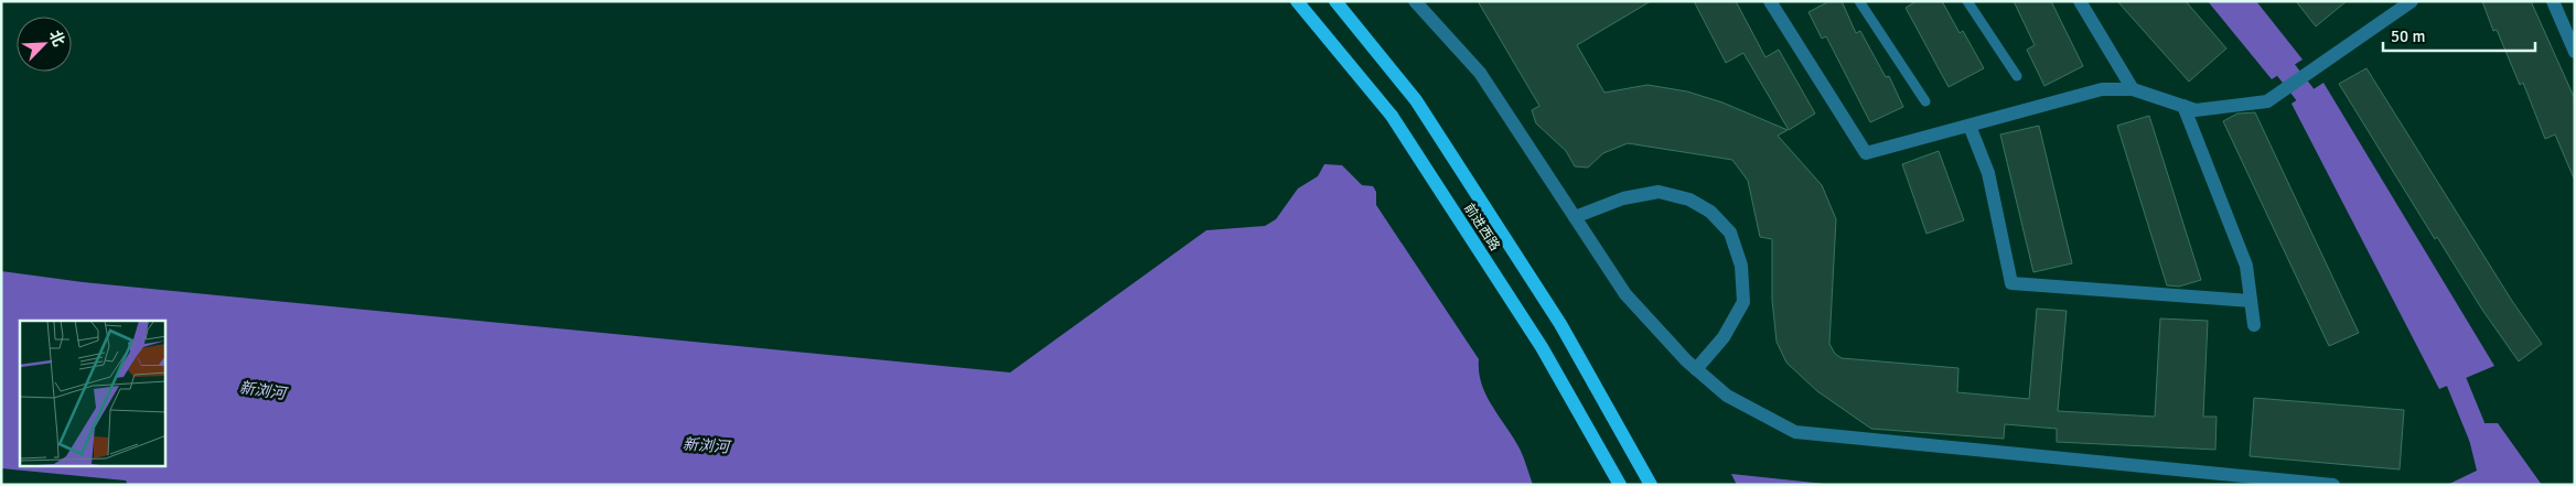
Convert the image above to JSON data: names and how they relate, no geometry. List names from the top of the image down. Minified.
{"streets":{"main road":["前进西路"]},"water":["新浏河"],"scale_bar":"50 m","north":"top right"}
